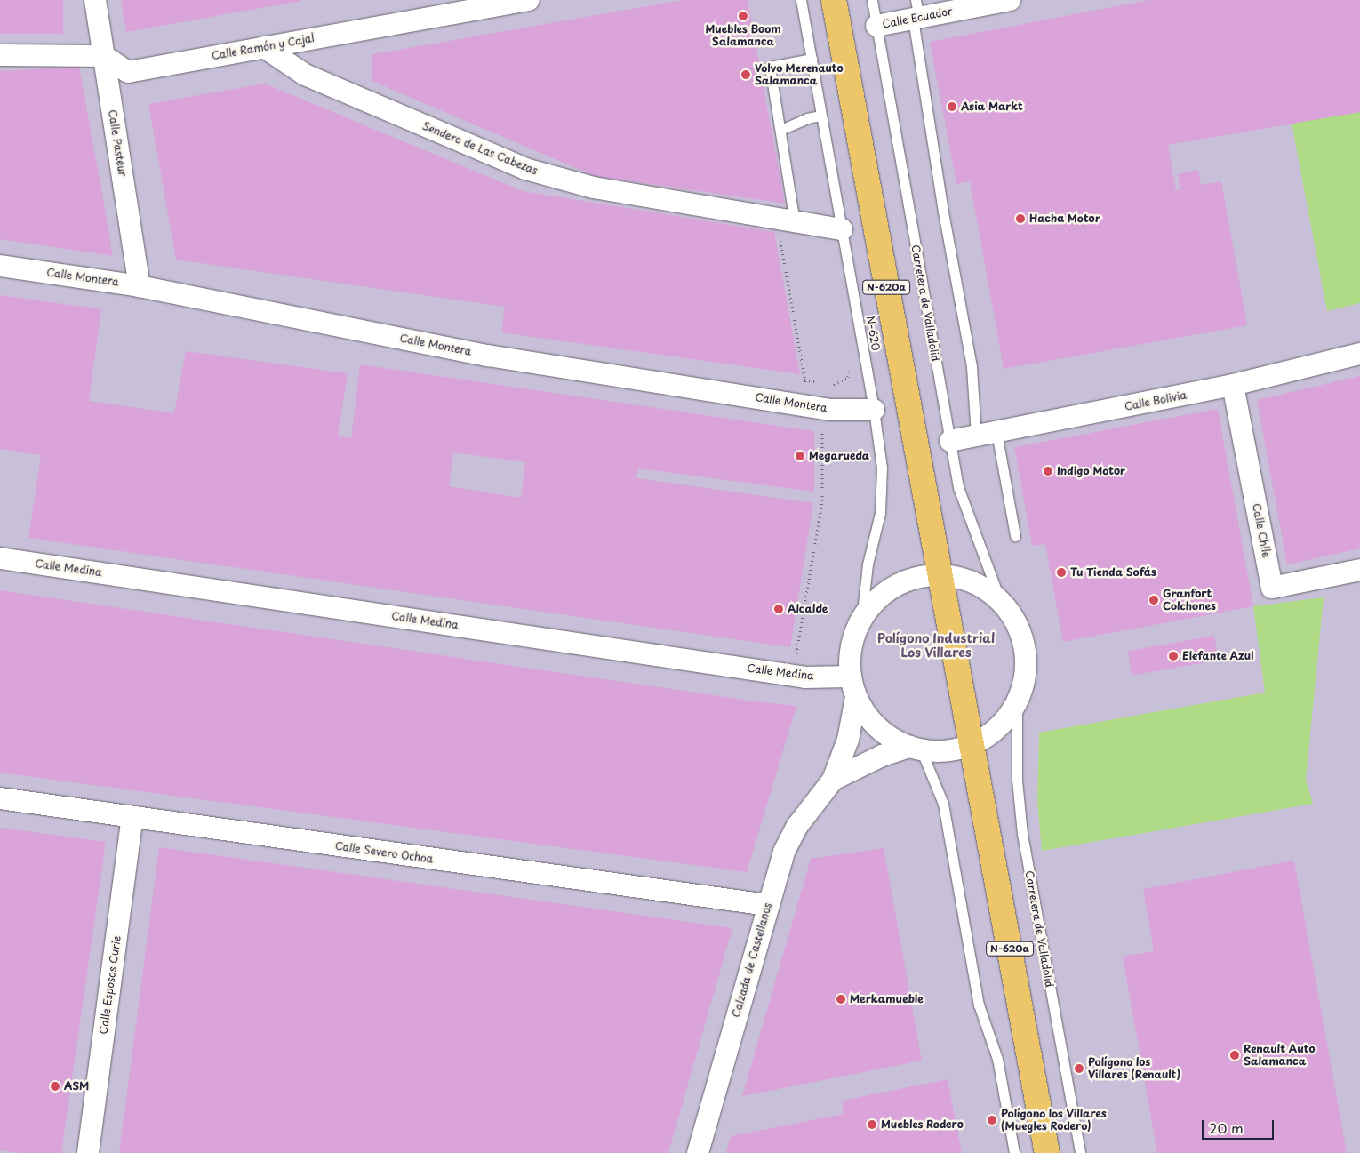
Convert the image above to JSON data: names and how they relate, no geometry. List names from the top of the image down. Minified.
{"streets":{"highway":["N-620a"],"street":["Calle Ecuador","Calle Ramón y Cajal","Calle Pasteur","Sendero de Las Cabezas","Calle Montera","Carretera de Valladolid","Calle Bolivia","Calle Chile","Calle Medina","Calle Severo Ochoa","Calzada de Castellanos","Calle Esposos Curie"],"lane":["N-620"]},"crossings":[["Calle Ecuador","Carretera de Valladolid"],["Calle Ramón y Cajal","Calle Pasteur"],["Calle Ramón y Cajal","Sendero de Las Cabezas"],["Calle Pasteur","Calle Montera"],["Sendero de Las Cabezas","N-620"],["Calle Montera","N-620"],["N-620a","Carretera de Valladolid"],["Carretera de Valladolid","N-620"],["Carretera de Valladolid","Calle Bolivia"],["Carretera de Valladolid","Calle Medina"],["Carretera de Valladolid","Calzada de Castellanos"],["Calle Bolivia","Calle Chile"],["Calle Severo Ochoa","Calzada de Castellanos"],["Calle Severo Ochoa","Calle Esposos Curie"]],"districts":["Polígono Industrial Los Villares"],"places":["Muebles Boom Salamanca","Volvo Merenauto Salamanca","Asia Markt","Hacha Motor","Megarueda","Indigo Motor","Tu Tienda Sofás","Granfort Colchones","Alcalde","Elefante Azul","Merkamueble","Renault Auto Salamanca","Polígono los Villares (Renault)","ASM","Polígono los Villares (Muegles Rodero)","Muebles Rodero"],"scale_bar":"20 m"}
